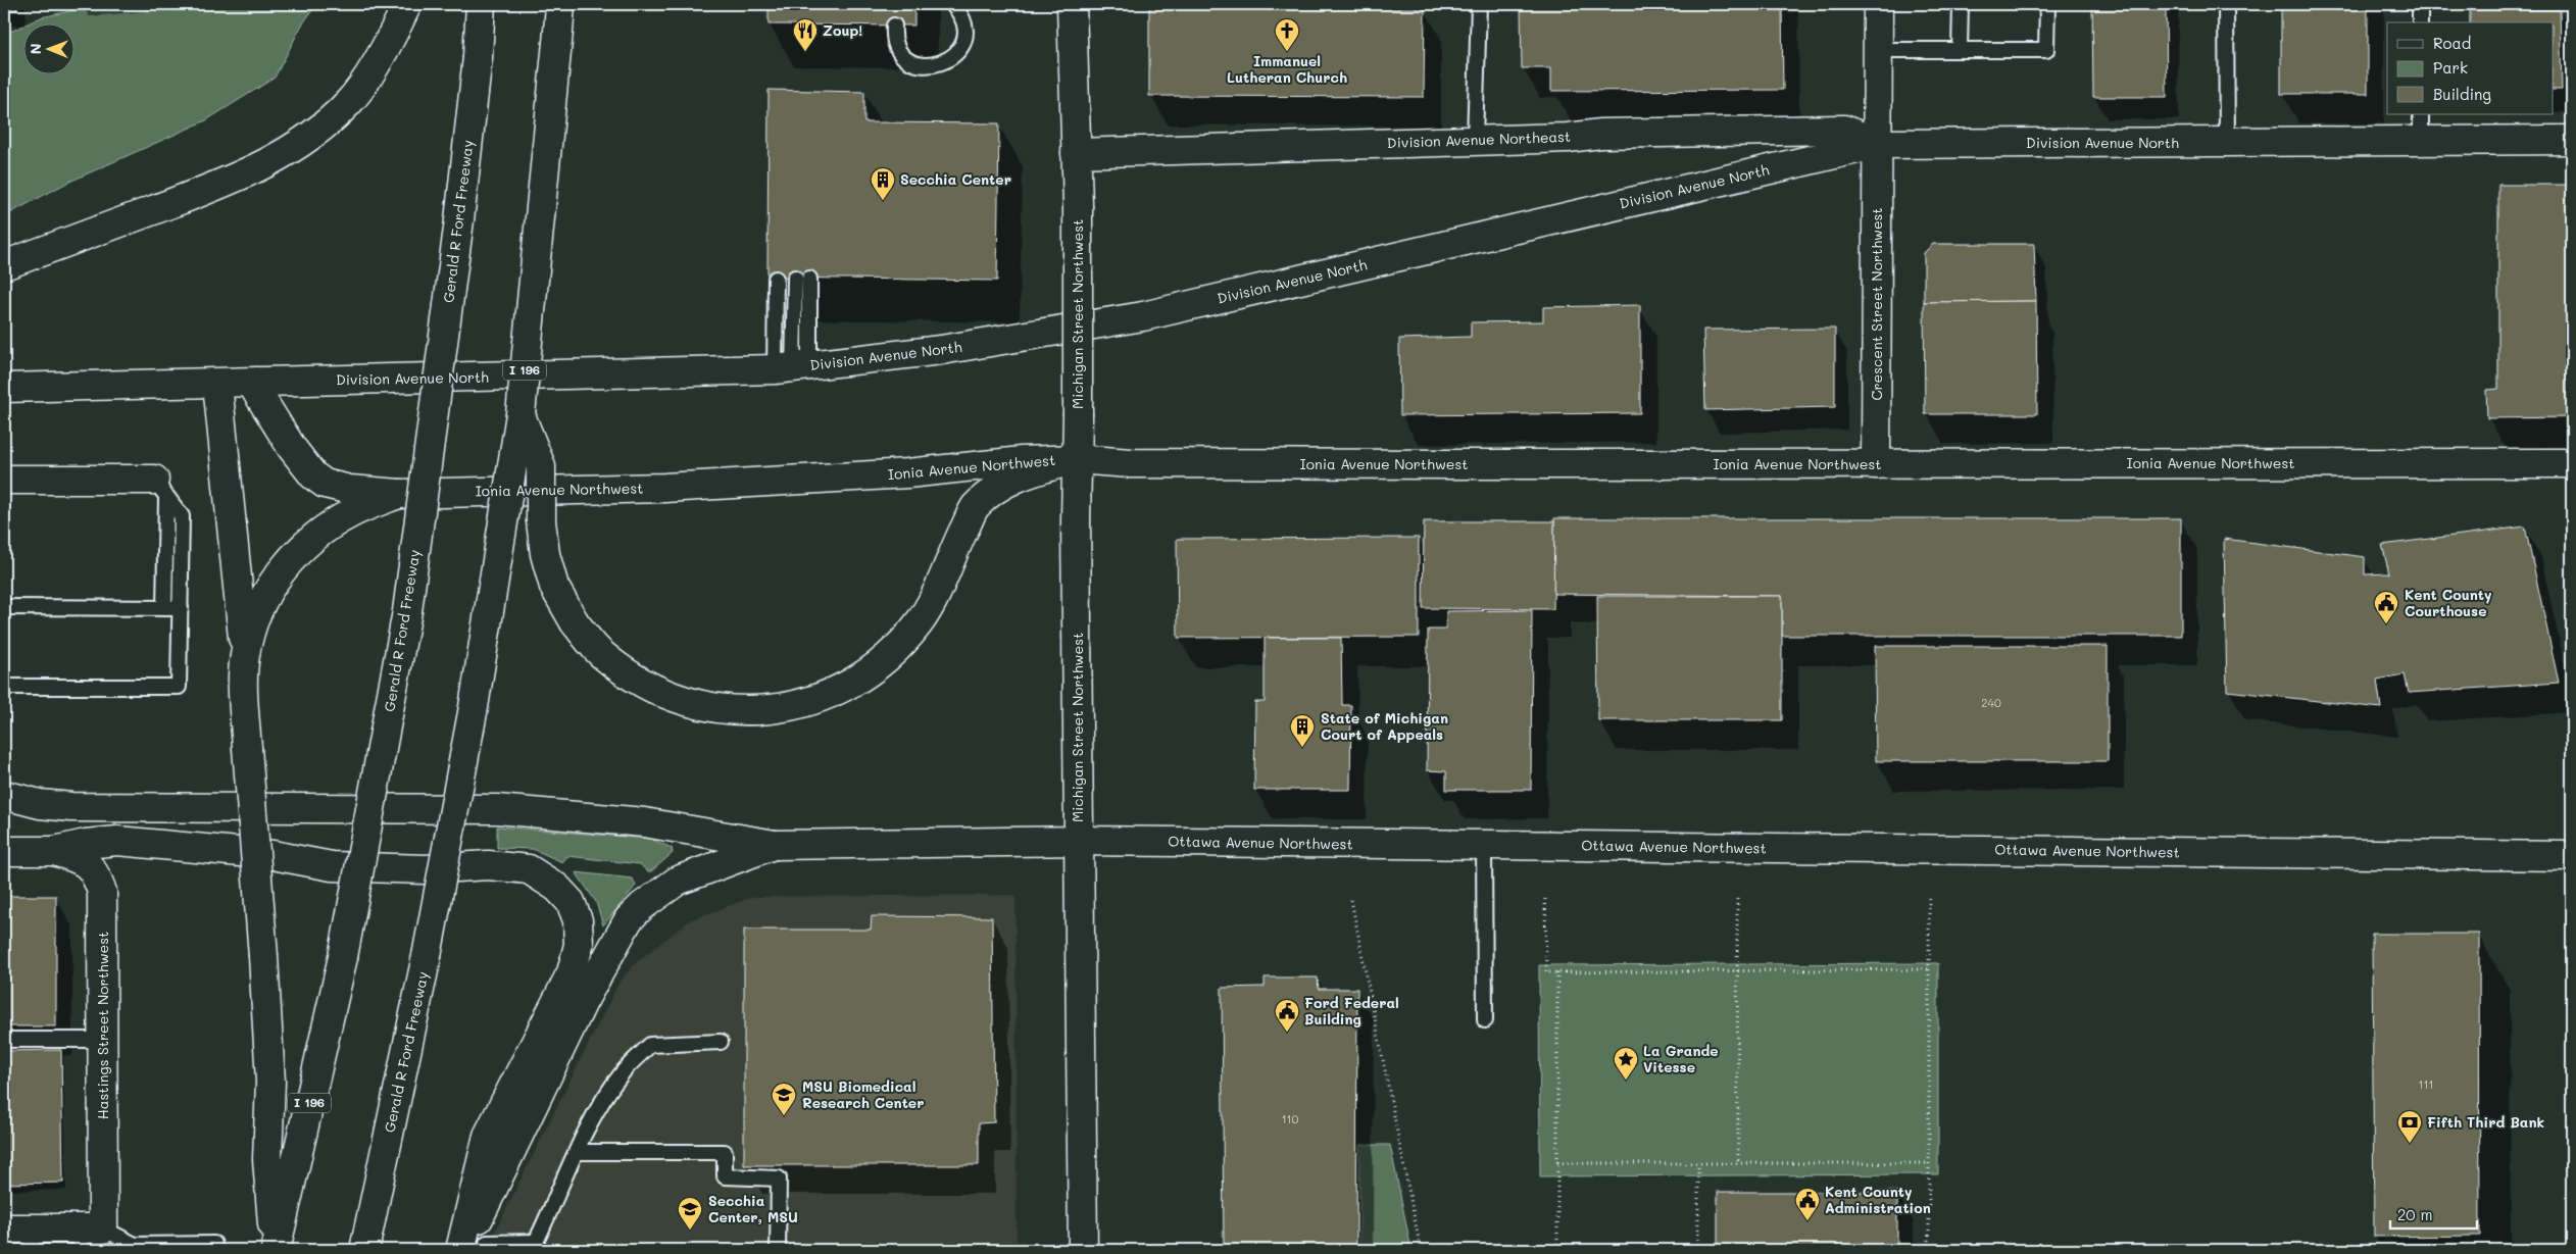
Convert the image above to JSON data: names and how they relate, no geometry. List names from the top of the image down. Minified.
{"streets":{"main road":["Division Avenue Northeast","Division Avenue North","Gerald R Ford Freeway","Crescent Street Northwest","Michigan Street Northwest","I 196","Ionia Avenue Northwest","Ottawa Avenue Northwest","Hastings Street Northwest"]},"crossings":[["Division Avenue Northeast","Division Avenue North"],["Division Avenue Northeast","Crescent Street Northwest"],["Division Avenue Northeast","Michigan Street Northwest"],["Division Avenue North","Crescent Street Northwest"],["Division Avenue North","Ionia Avenue Northwest"],["Crescent Street Northwest","Ionia Avenue Northwest"],["Michigan Street Northwest","Ionia Avenue Northwest"],["Michigan Street Northwest","Ottawa Avenue Northwest"]],"places":{"restaurant":["Zoup!"],"church":["Immanuel Lutheran Church"],"building":["Secchia Center","State of Michigan Court of Appeals"],"public building":["Kent County Courthouse","Ford Federal Building","Kent County Administration"],"place":["La Grande Vitesse"],"school or university":["MSU Biomedical Research Center","Secchia Center, MSU"],"bank":["Fifth Third Bank"]},"house_numbers":["240","111","110"],"legend":["Road","Park","Building"],"scale_bar":"20 m","north":"left"}
